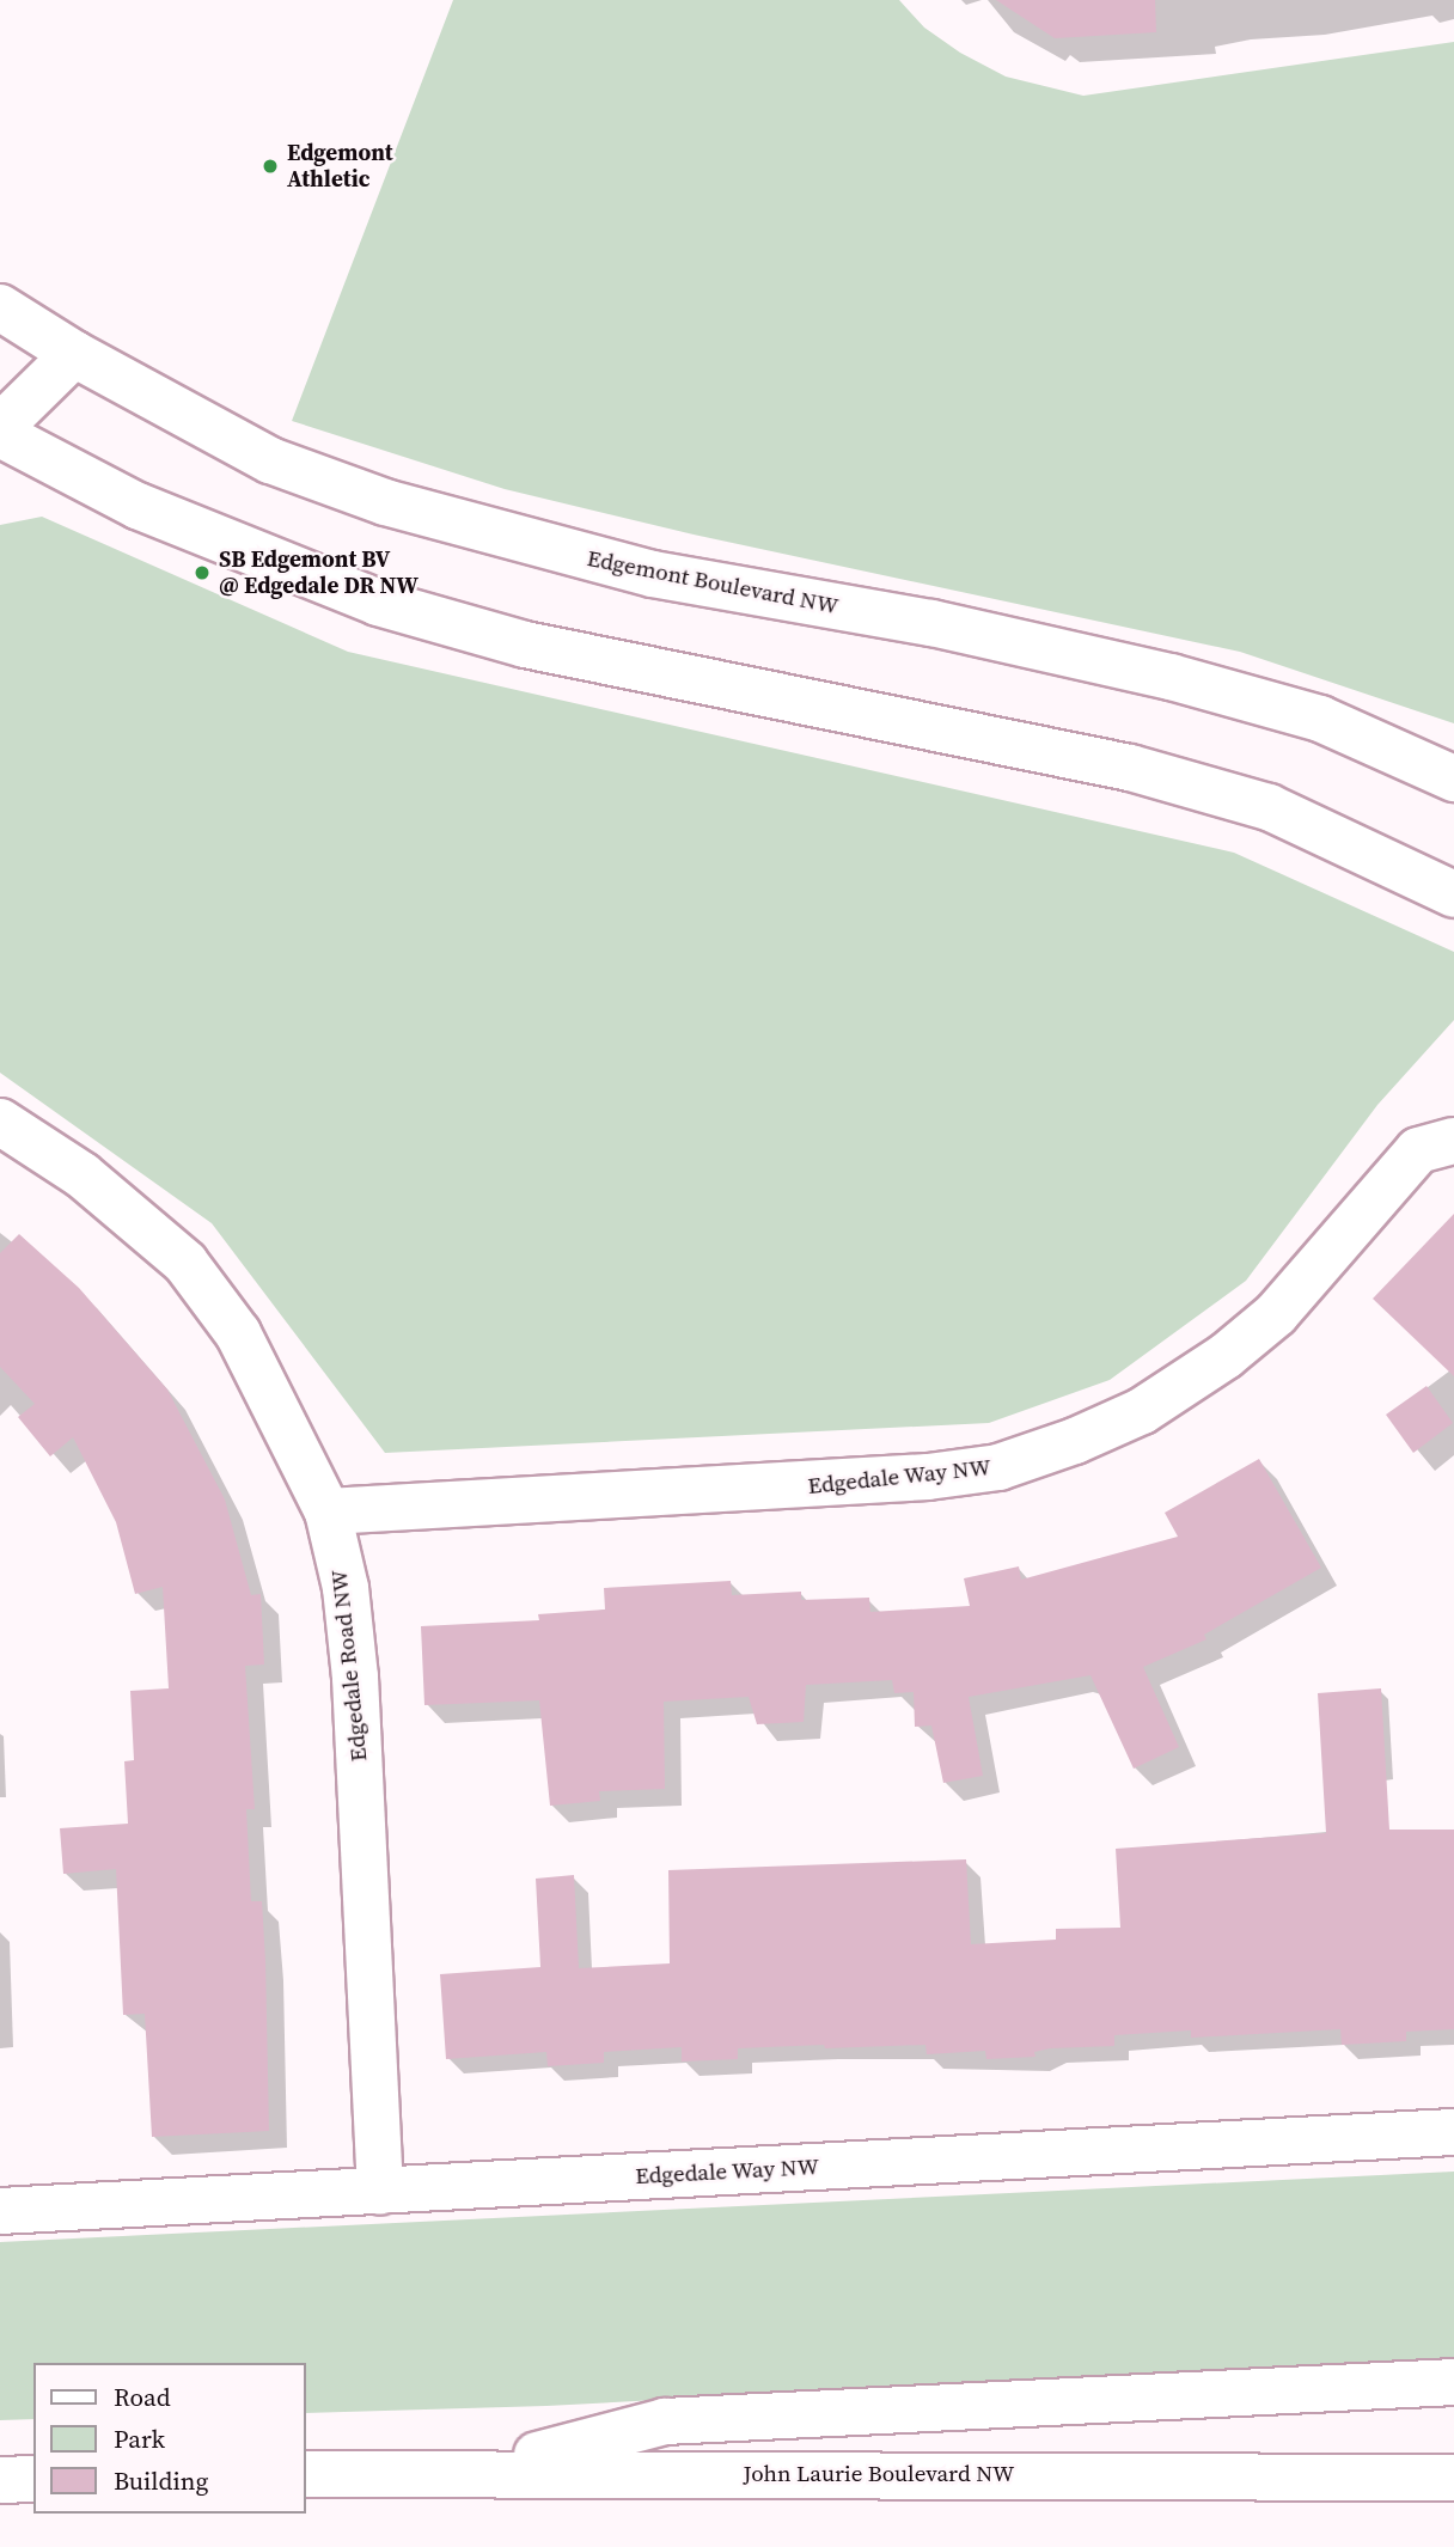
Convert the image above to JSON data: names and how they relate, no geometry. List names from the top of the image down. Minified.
{"streets":{"main road":["Edgemont Boulevard NW","Edgedale Way NW","Edgedale Road NW","John Laurie Boulevard NW"]},"crossings":[["Edgedale Way NW","Edgedale Road NW"]],"places":["Edgemont Athletic","SB Edgemont BV @ Edgedale DR NW"],"legend":["Road","Park","Building"]}
